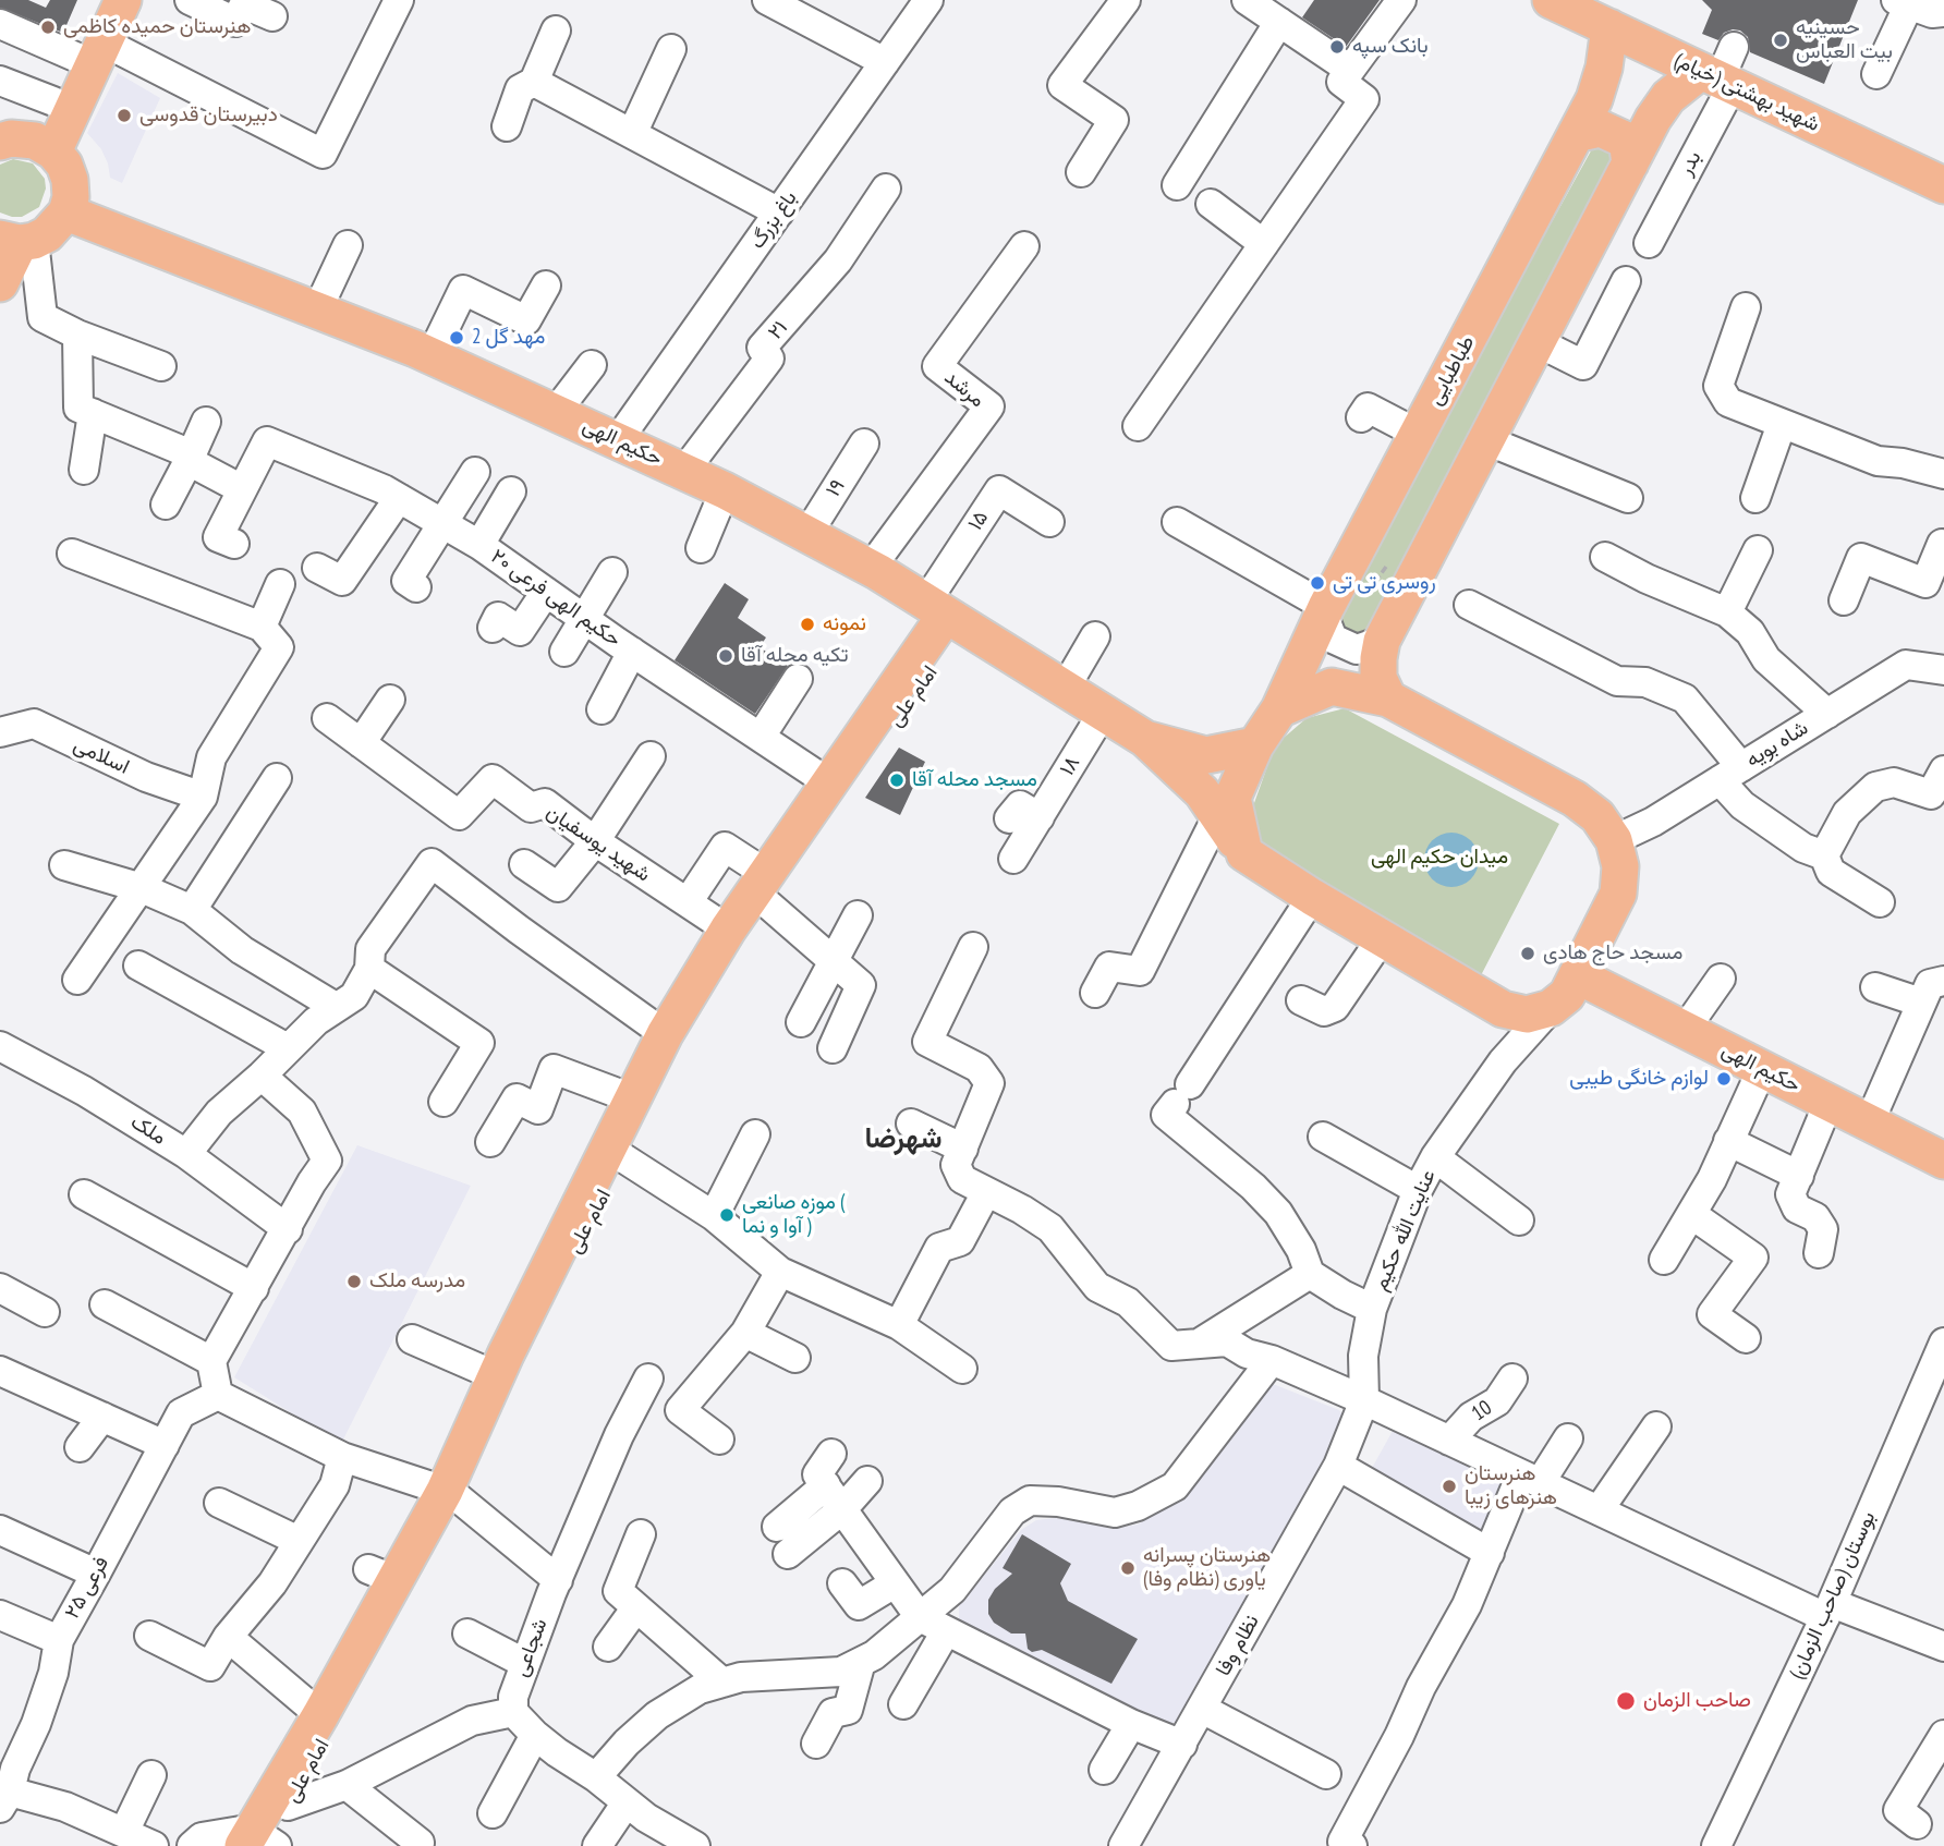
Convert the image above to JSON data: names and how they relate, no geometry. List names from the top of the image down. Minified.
{"streets":{"main road":["شهید بهشتی (خیام)","طباطبایی","حکیم الهی","امام علی"],"street":["بدر","باغ بزرگ","۲۱","مرشد","۱۹","۱۵","حکیم الهی فرعی ۲۰","شاه بویه","اسلامی","۱۸","شهید یوسفیان","ملک","عنایت الله حکیم","10","فرعی ۲۵","بوستان (صاحب الزمان)","نظام وفا","شجاعی"]},"crossings":[["شهید بهشتی (خیام)","بدر"],["شهید بهشتی (خیام)","طباطبایی"],["باغ بزرگ","حکیم الهی"],["۲۱","حکیم الهی"],["مرشد","حکیم الهی"],["حکیم الهی","۱۹"],["حکیم الهی","۱۵"],["حکیم الهی","امام علی"],["حکیم الهی","۱۸"],["۱۵","امام علی"],["عنایت الله حکیم","نظام وفا"]],"districts":["شهرضا"],"parks":["میدان حکیم الهی"],"places":["هنرستان حمیده کاظمی","حسینیه بیت العباس","بانک سپه","دبیرستان قدوسی","مهد گل 2","روسری تی تی","نمونه","تکیه محله آقا","مسجد محله آقا","مسجد حاج هادی","لوازم خانگی طیبی","موزه صانعی ( آوا و نما )","مدرسه ملک","هنرستان هنرهای زیبا","هنرستان پسرانه یاوری (نظام وفا)","صاحب الزمان"]}
